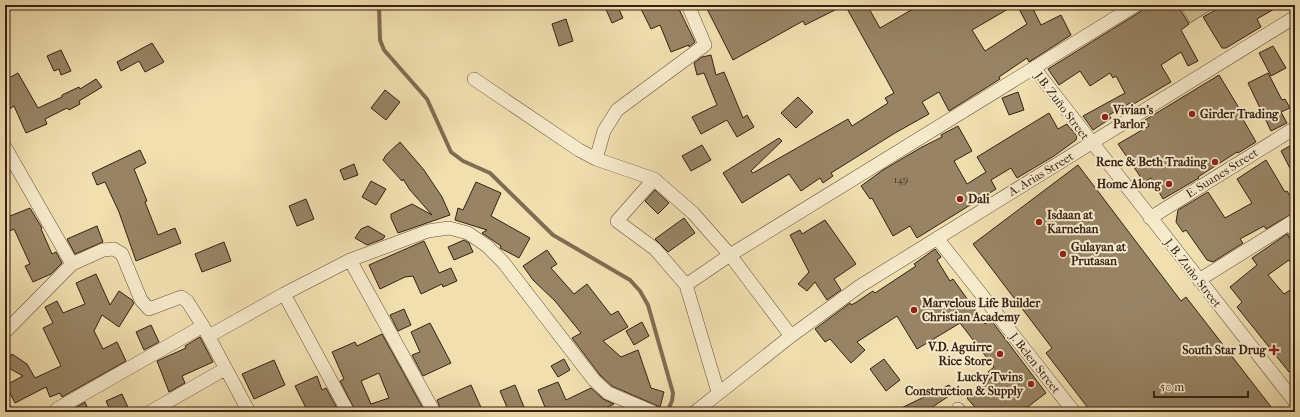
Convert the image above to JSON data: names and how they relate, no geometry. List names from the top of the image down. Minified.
{"streets":{"street":["J.B. Zuño Street","E. Suanes Street","A. Arias Street","J. B. Zuño Street","J. Belen Street"]},"crossings":[["J.B. Zuño Street","A. Arias Street"],["J.B. Zuño Street","J. B. Zuño Street"],["E. Suanes Street","J. B. Zuño Street"],["A. Arias Street","J. B. Zuño Street"],["A. Arias Street","J. Belen Street"]],"places":{"other":["Girder Trading","Vivian's Parlor","Rene & Beth Trading","Home Along","Dali","Isdaan at Karnehan","Gulayan at Prutasan","Marvelous Life Builder Christian Academy","V.D. Aguirre Rice Store","Lucky Twins Construction & Supply"],"health":["South Star Drug"]},"house_numbers":["149"],"scale_bar":"50 m"}
